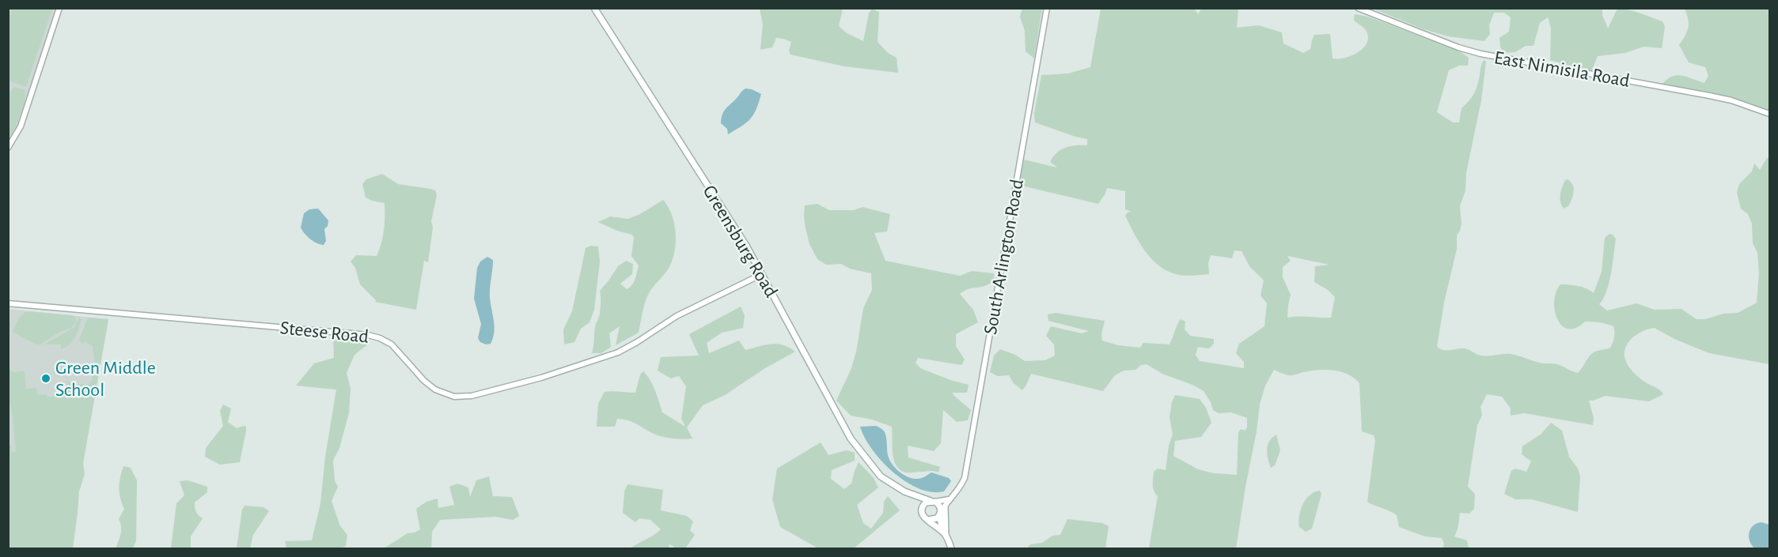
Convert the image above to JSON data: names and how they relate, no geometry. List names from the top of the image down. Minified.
{"streets":{"main road":["Greensburg Road"],"street":["East Nimisila Road","South Arlington Road","Steese Road"]},"crossings":[["Greensburg Road","Steese Road"]],"places":["Green Middle School"]}
